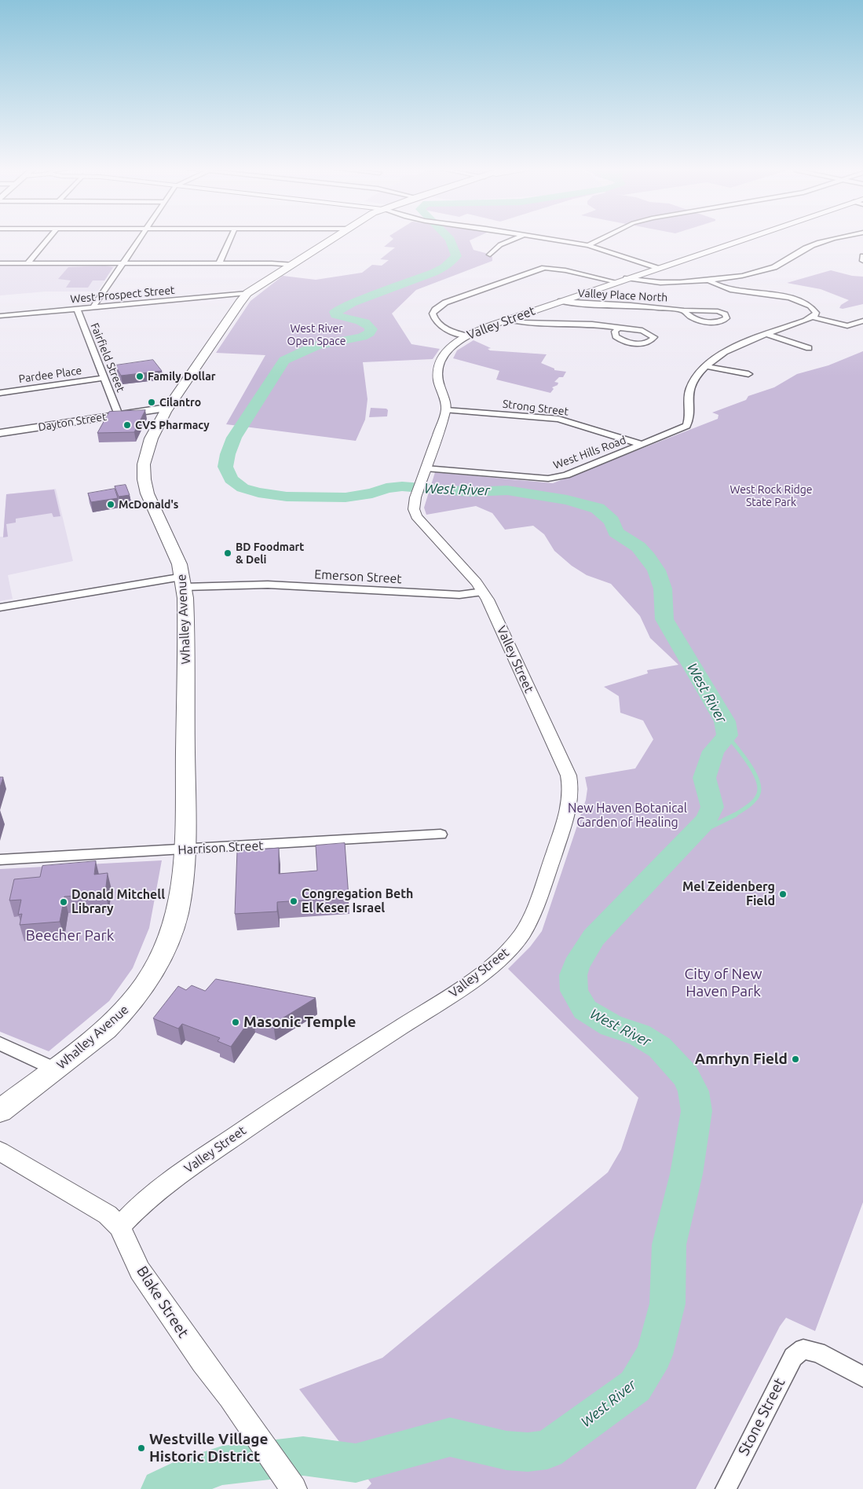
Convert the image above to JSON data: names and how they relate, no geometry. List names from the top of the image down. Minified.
{"streets":{"main road":["Dayton Street","Whalley Avenue"],"street":["West Prospect Street","Valley Place North","Valley Street","Fairfield Street","Pardee Place","Strong Street","West Hills Road","Emerson Street","Harrison Street","Blake Street","Stone Street"]},"crossings":[["West Prospect Street","Fairfield Street"],["West Prospect Street","Whalley Avenue"],["Valley Place North","Valley Street"],["Valley Street","Strong Street"],["Valley Street","West Hills Road"],["Valley Street","Emerson Street"],["Valley Street","Blake Street"],["Fairfield Street","Pardee Place"],["Fairfield Street","Dayton Street"],["Strong Street","West Hills Road"],["Dayton Street","Whalley Avenue"],["Emerson Street","Whalley Avenue"],["Whalley Avenue","Harrison Street"]],"water":["West River"],"parks":["West River Open Space","West Rock Ridge State Park","New Haven Botanical Garden of Healing","Beecher Park","City of New Haven Park"],"places":["Family Dollar","Cilantro","CVS Pharmacy","McDonald's","BD Foodmart & Deli","Mel Zeidenberg Field","Congregation Beth El Keser Israel","Donald Mitchell Library","Masonic Temple","Amrhyn Field","Westville Village Historic District"]}
